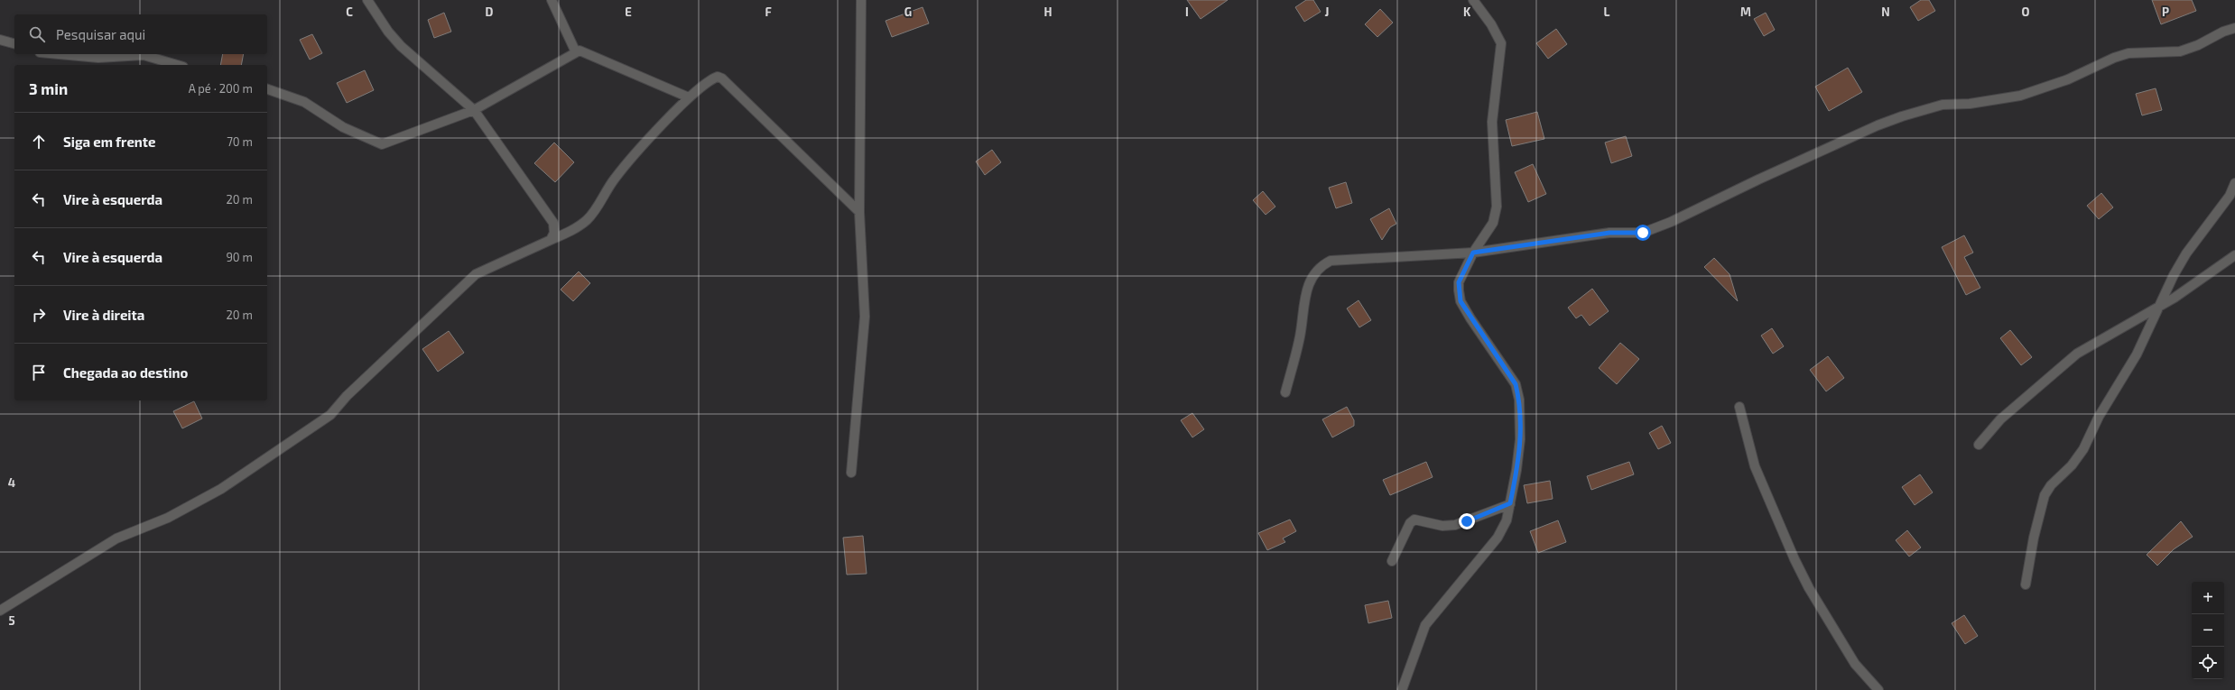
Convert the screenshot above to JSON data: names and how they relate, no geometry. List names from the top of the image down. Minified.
{"page":{"search":"Pesquisar aqui","heading":["3 min","A pé · 200 m"],"list":[["Siga em frente","70 m"],["Vire à esquerda","20 m"],["Vire à esquerda","90 m"],["Vire à direita","20 m"],"Chegada ao destino"],"map_buttons":["+","−"]},"grid":{"columns":["C","D","E","F","G","H","I","J","K","L","M","N","O","P"],"rows":["4","5"]}}
